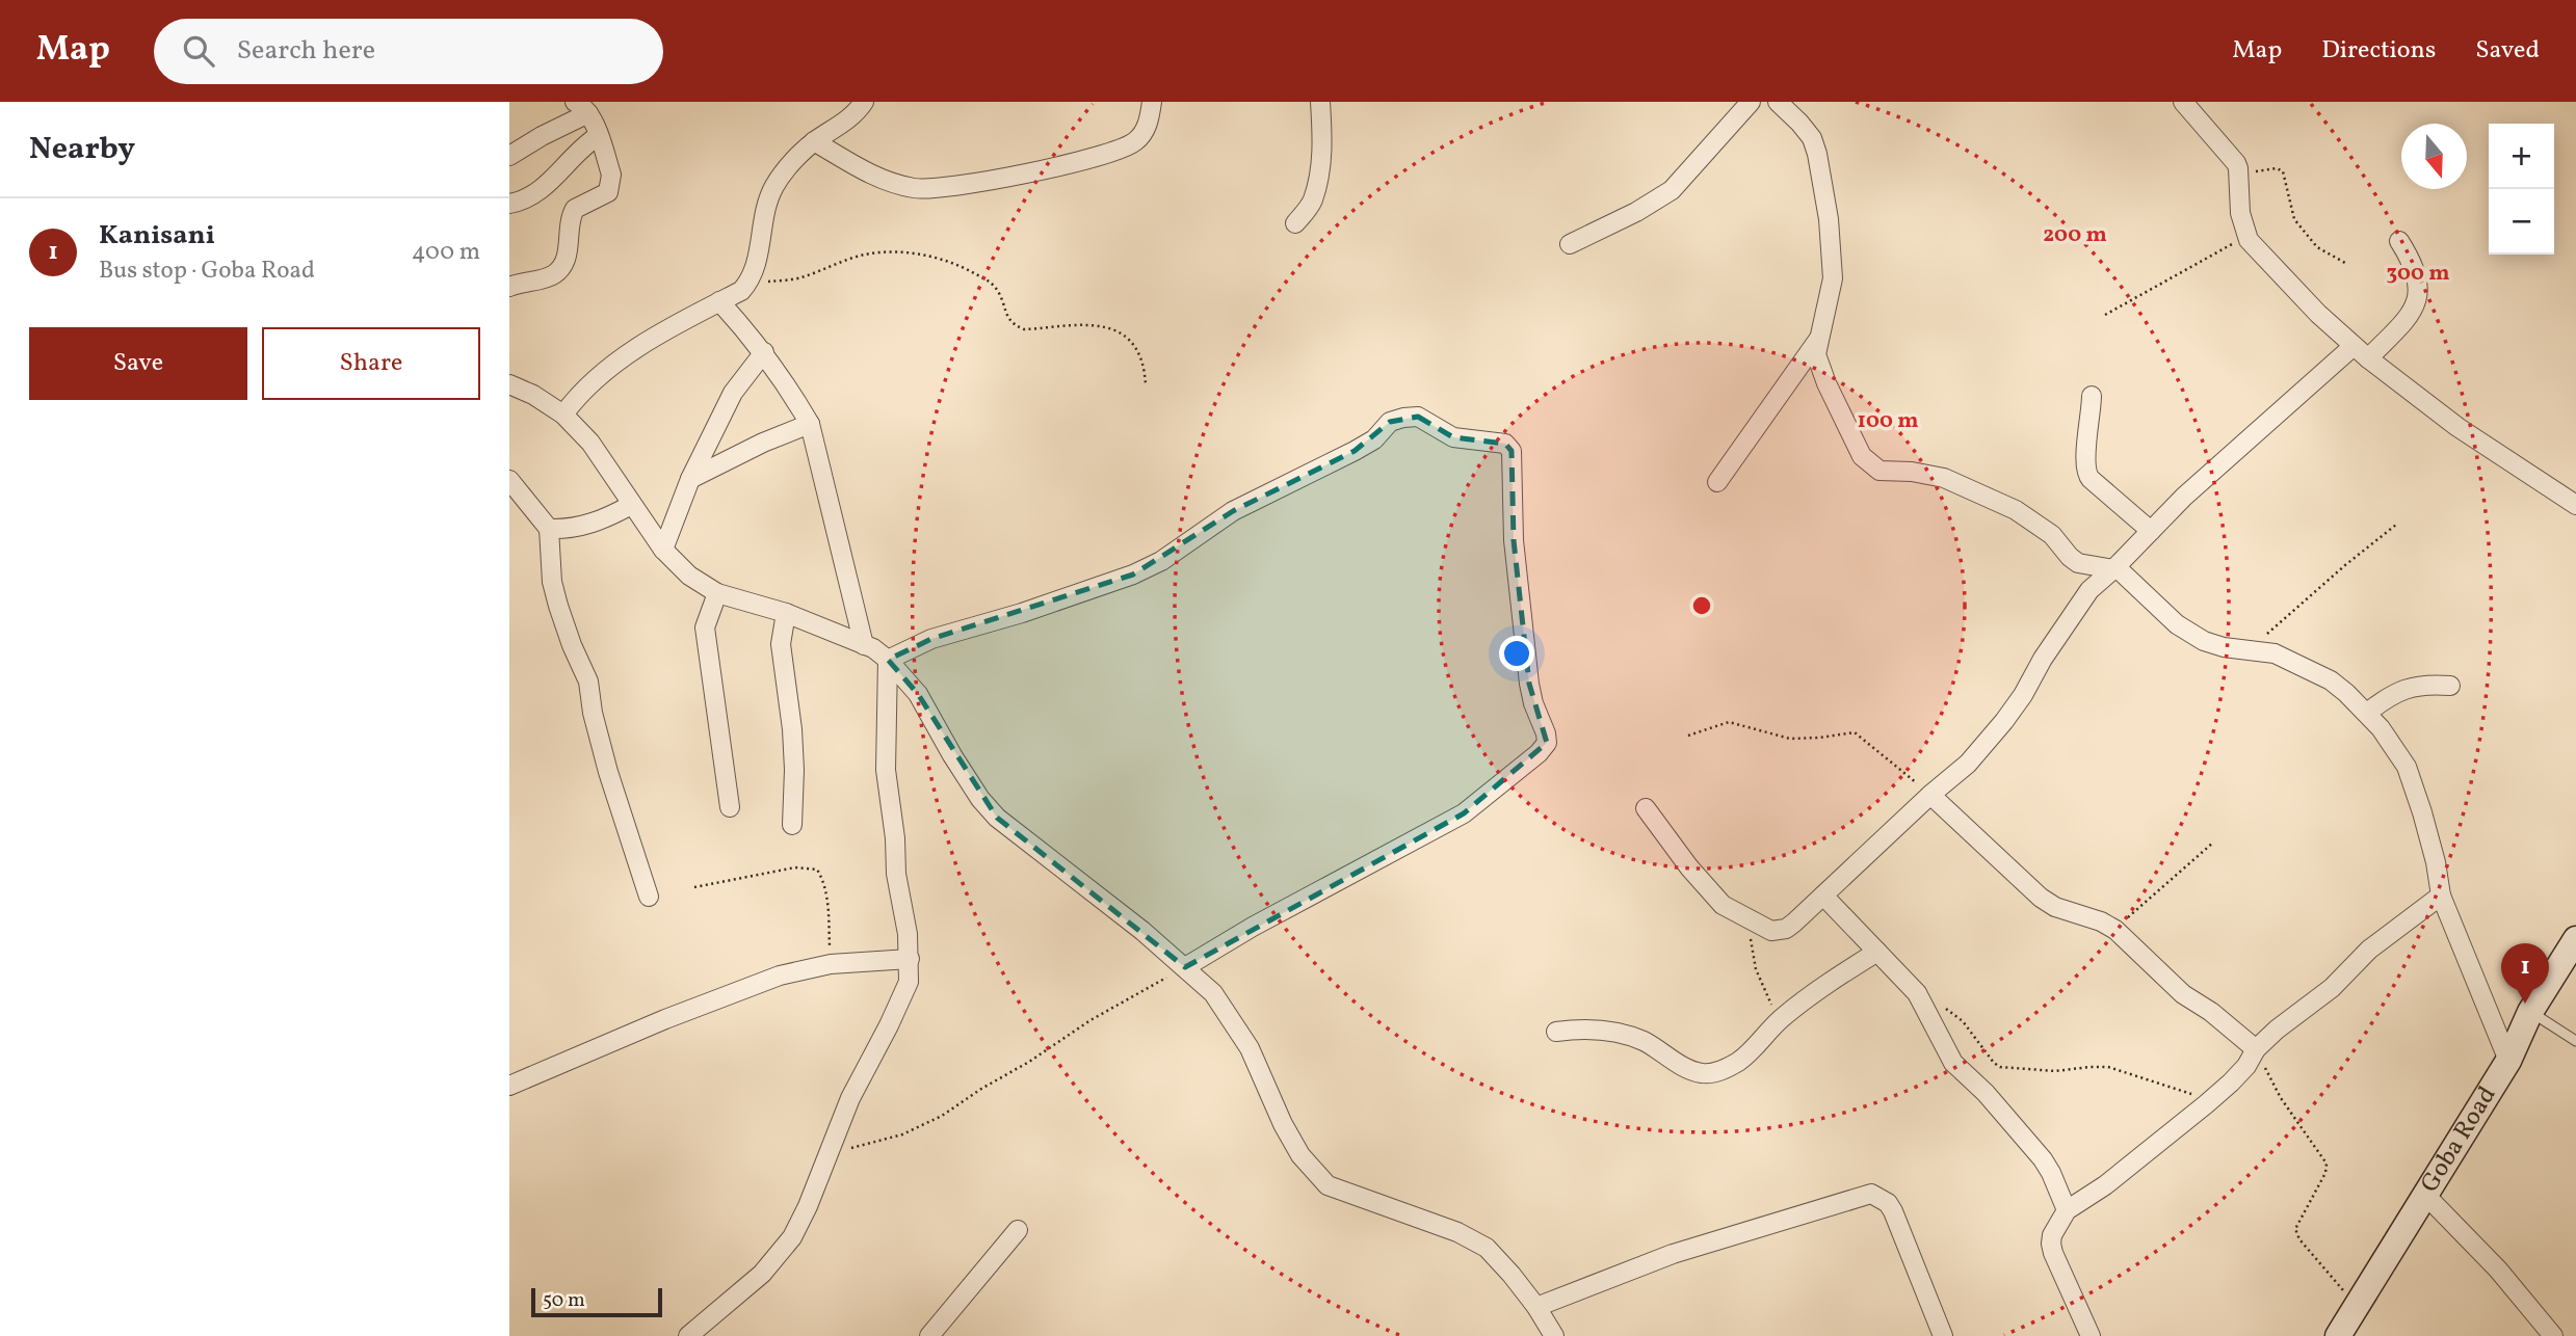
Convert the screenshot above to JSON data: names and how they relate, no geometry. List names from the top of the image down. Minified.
{"streets":{"main road":["Goba Road"]},"scale_bar":"50 m","north":"bottom","page":{"header":"Map","search":"Search here","nav":["Map","Directions","Saved"],"heading":"Nearby","map_buttons":["+","−"],"list":[{"mark":"1","name":"Kanisani","note":"Bus stop · Goba Road","value":"400 m"}],"buttons":["Save","Share"],"pins":"1","scale":"50 m"},"rings":["200 m","300 m","100 m"]}
